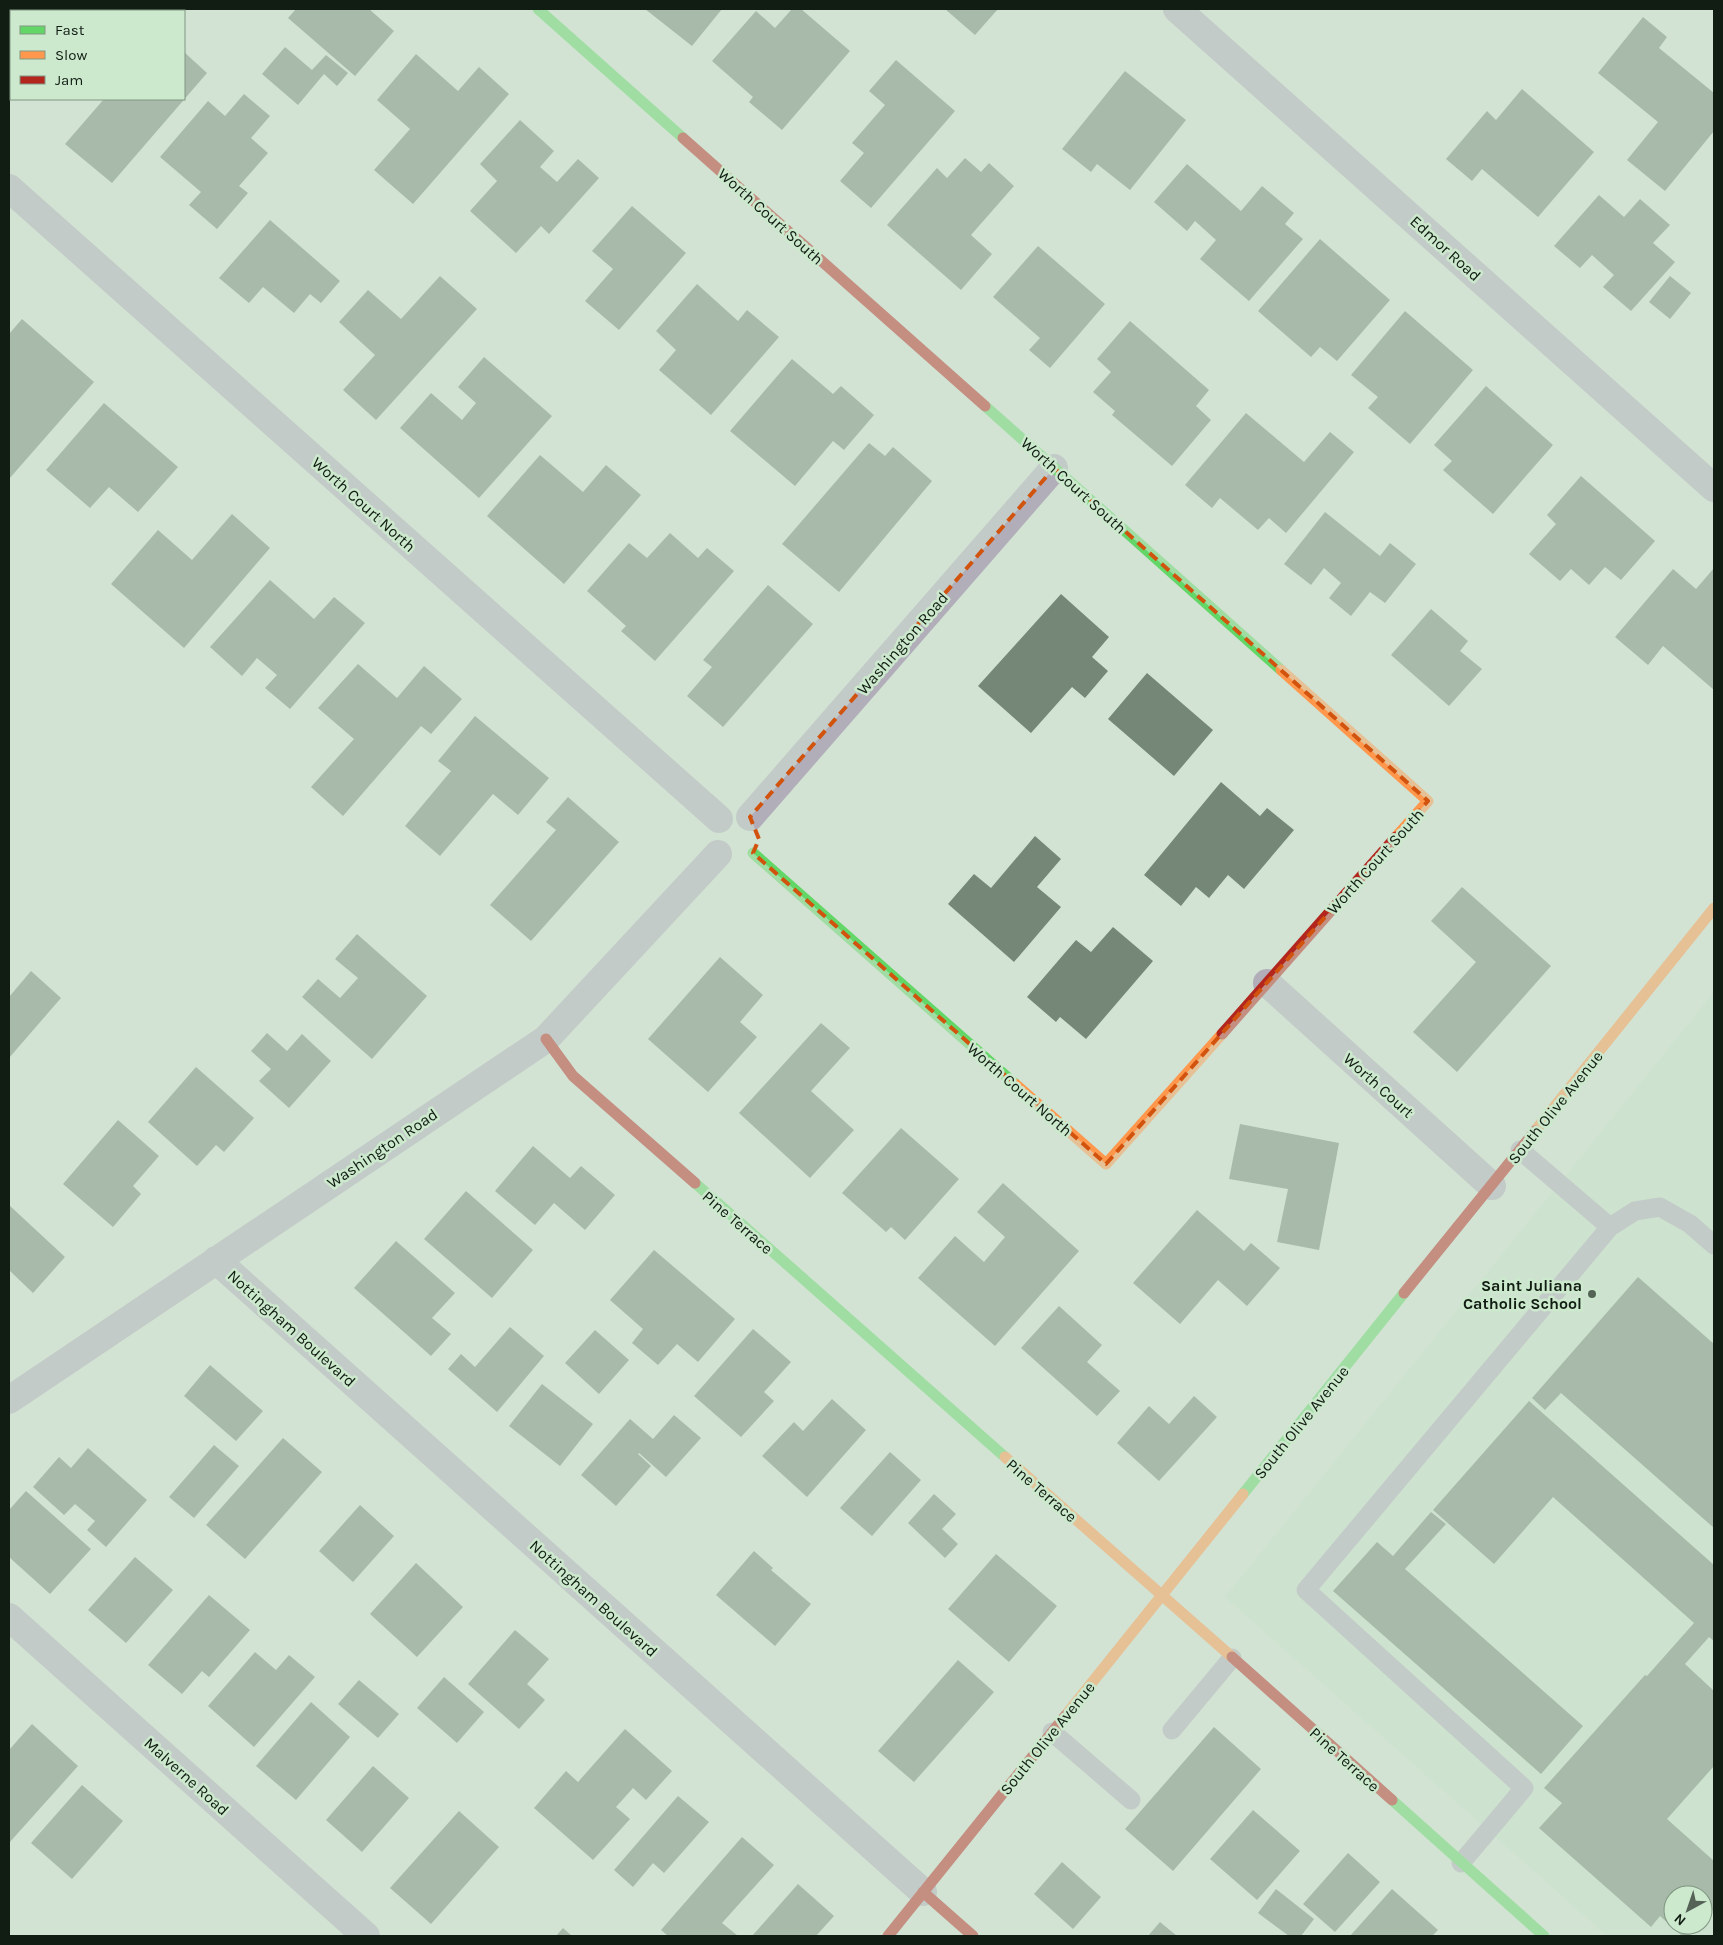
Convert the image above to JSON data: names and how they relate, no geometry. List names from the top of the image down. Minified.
{"streets":{"street":["Worth Court South","Edmor Road","Worth Court North","Washington Road","Worth Court","South Olive Avenue","Pine Terrace","Nottingham Boulevard","Malverne Road"]},"crossings":[["Worth Court South","Worth Court North"],["Worth Court South","Washington Road"],["Worth Court South","Worth Court"],["Worth Court North","Washington Road"],["Worth Court North","Worth Court"],["Washington Road","Pine Terrace"],["Washington Road","Nottingham Boulevard"],["Worth Court","South Olive Avenue"],["South Olive Avenue","Pine Terrace"],["South Olive Avenue","Nottingham Boulevard"]],"places":["Saint Juliana Catholic School"],"legend":["Fast","Slow","Jam"],"north":"bottom left"}
